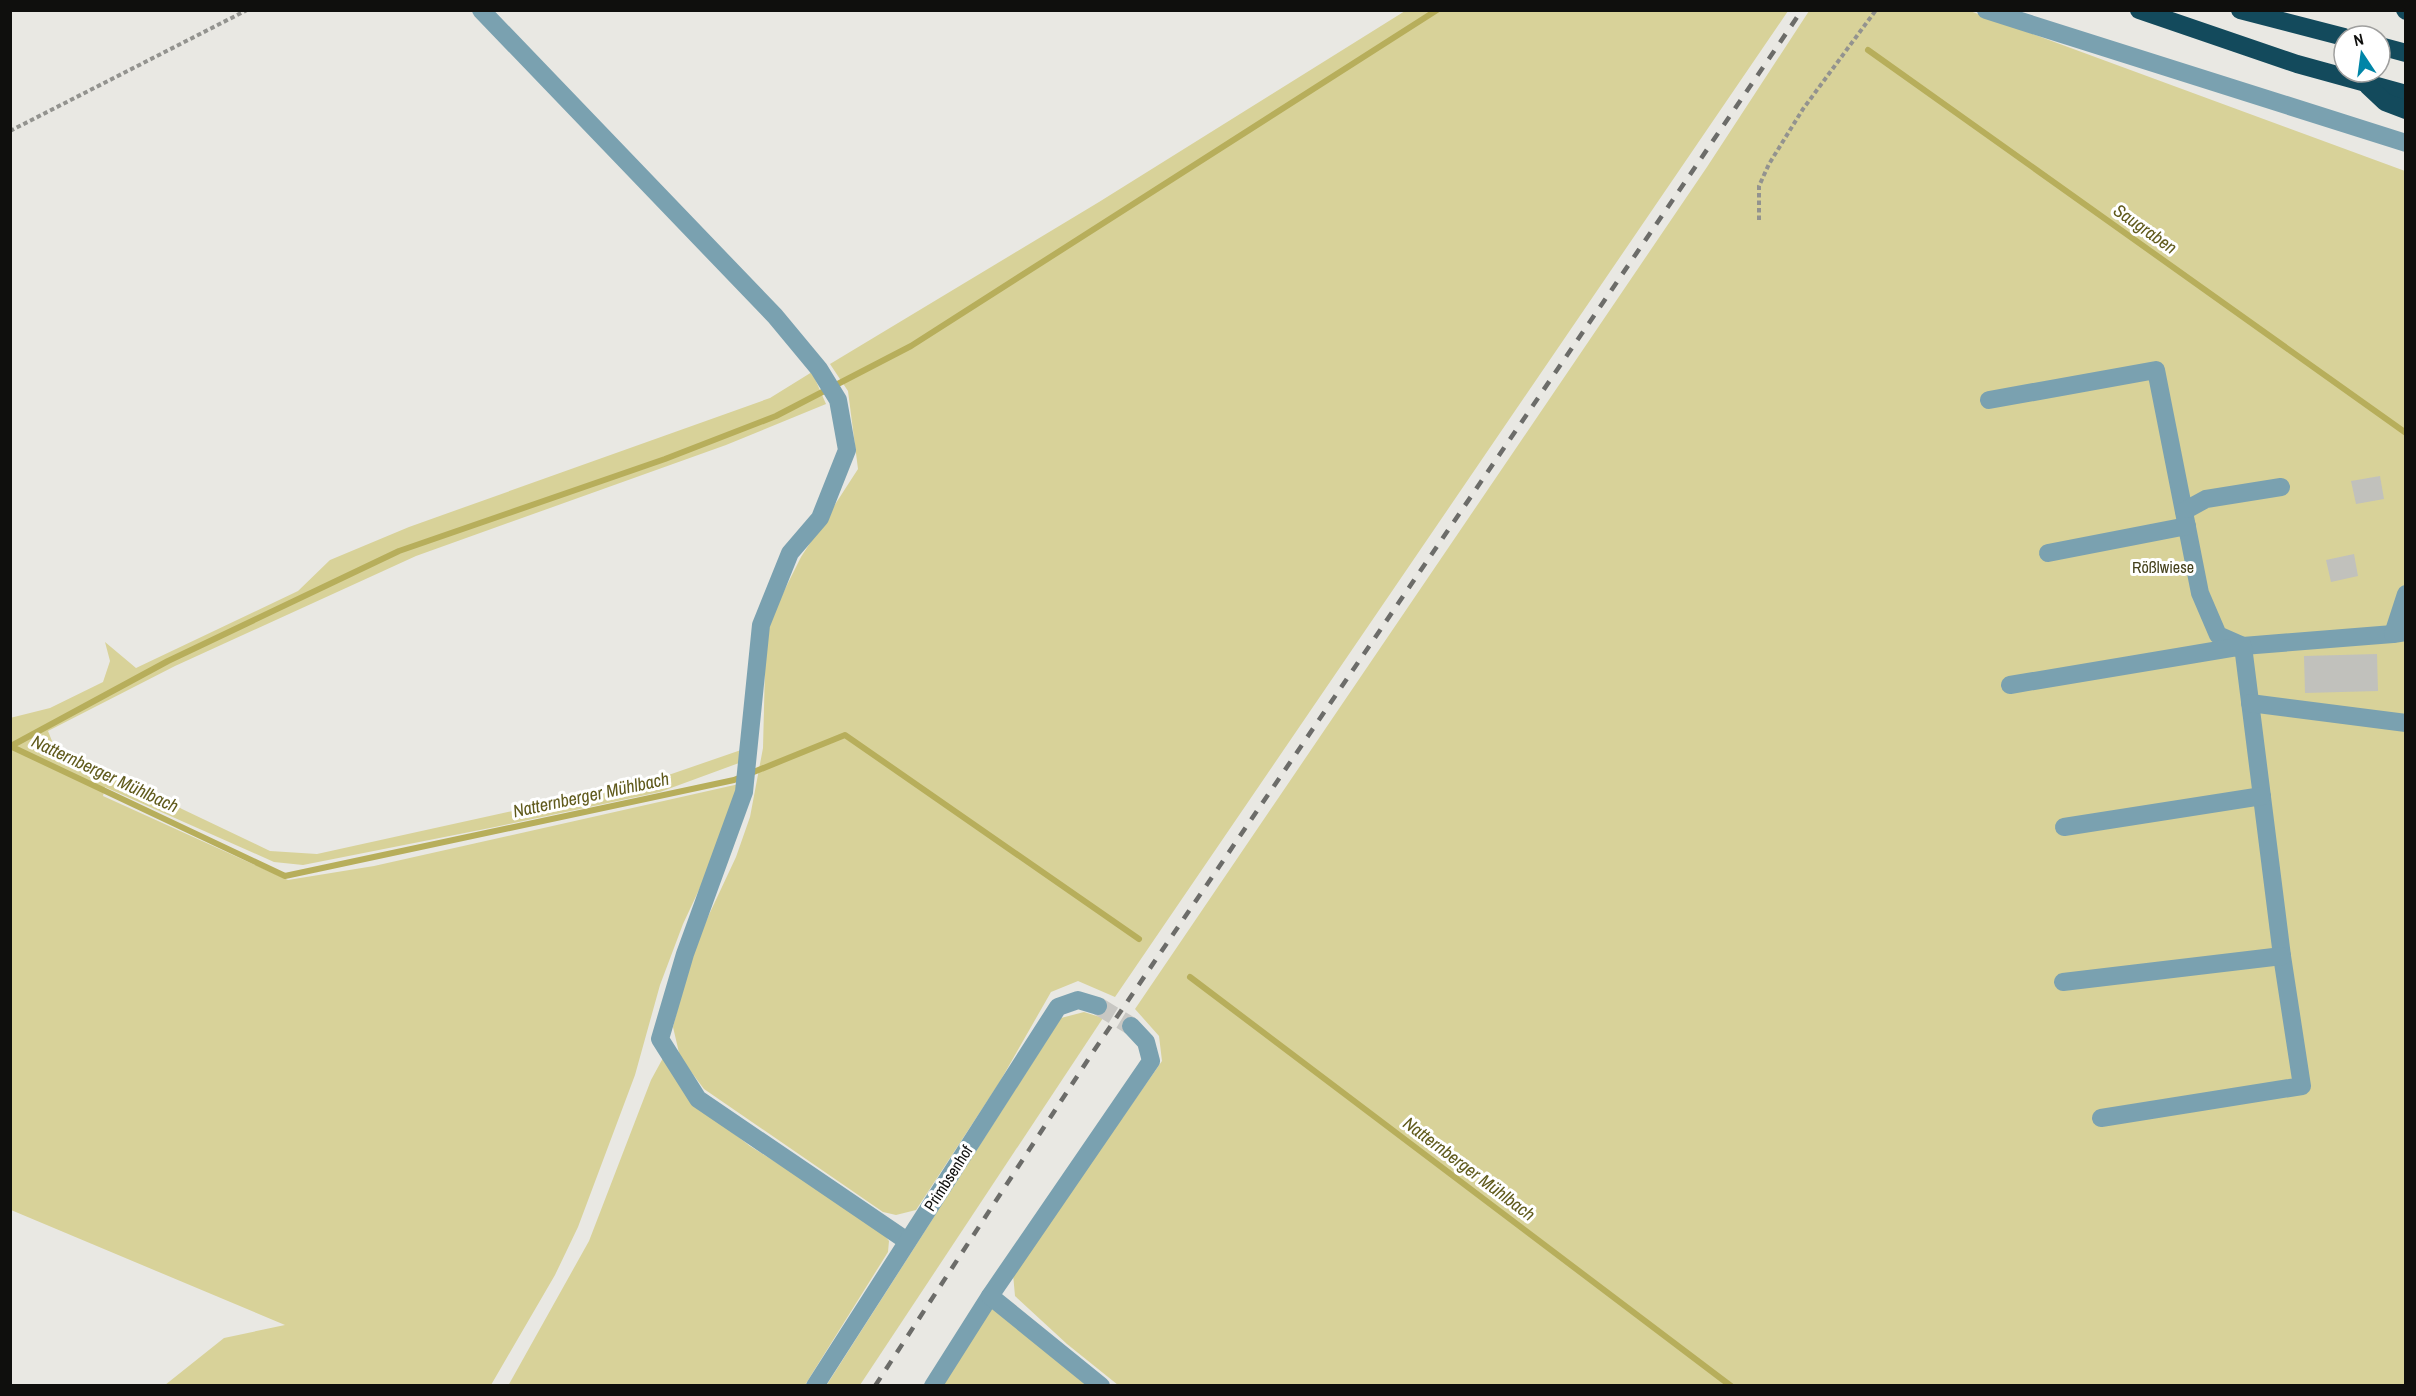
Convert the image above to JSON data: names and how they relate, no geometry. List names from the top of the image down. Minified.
{"streets":{"lane":["Primbsenhof"]},"water":["Saugraben","Natternberger Mühlbach"],"parks":["Rößlwiese"],"north":"top"}
